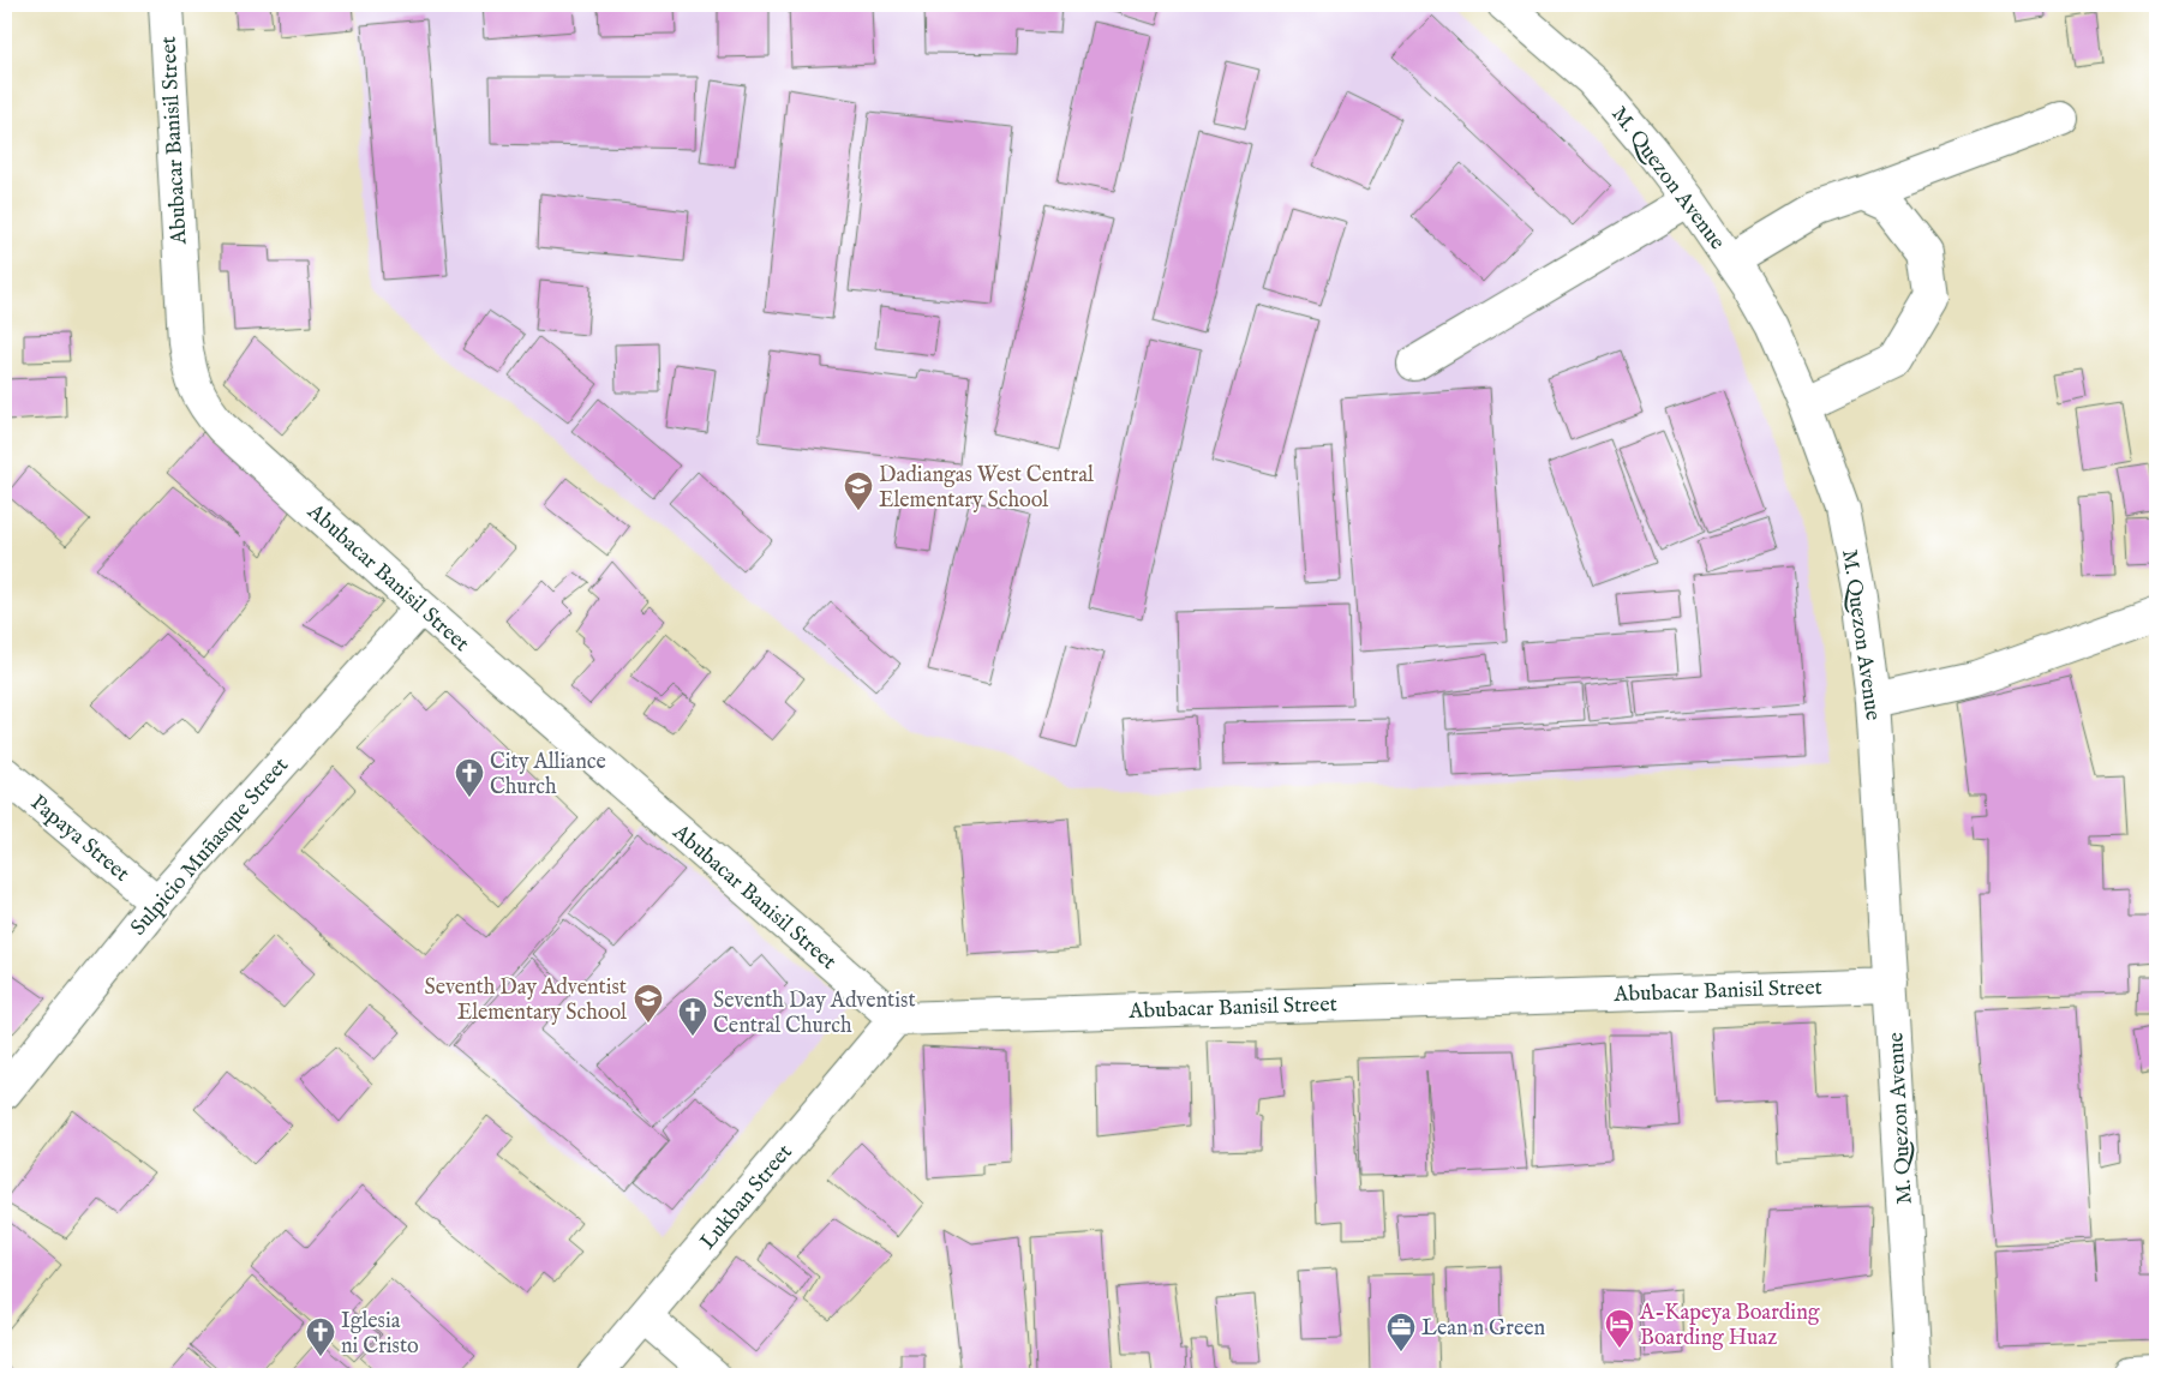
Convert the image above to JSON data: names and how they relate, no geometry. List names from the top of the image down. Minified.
{"streets":{"street":["Abubacar Banisil Street","M. Quezon Avenue","Papaya Street","Sulpicio Muñasque Street","Lukban Street"]},"crossings":[["Abubacar Banisil Street","M. Quezon Avenue"],["Abubacar Banisil Street","Sulpicio Muñasque Street"],["Abubacar Banisil Street","Lukban Street"],["Papaya Street","Sulpicio Muñasque Street"]],"places":{"school or university":["Dadiangas West Central Elementary School","Seventh Day Adventist Elementary School"],"church":["City Alliance Church","Seventh Day Adventist Central Church","Iglesia ni Cristo"],"hotel":["A-Kapeya Boarding Boarding Huaz"],"office":["Lean n Green"]}}
